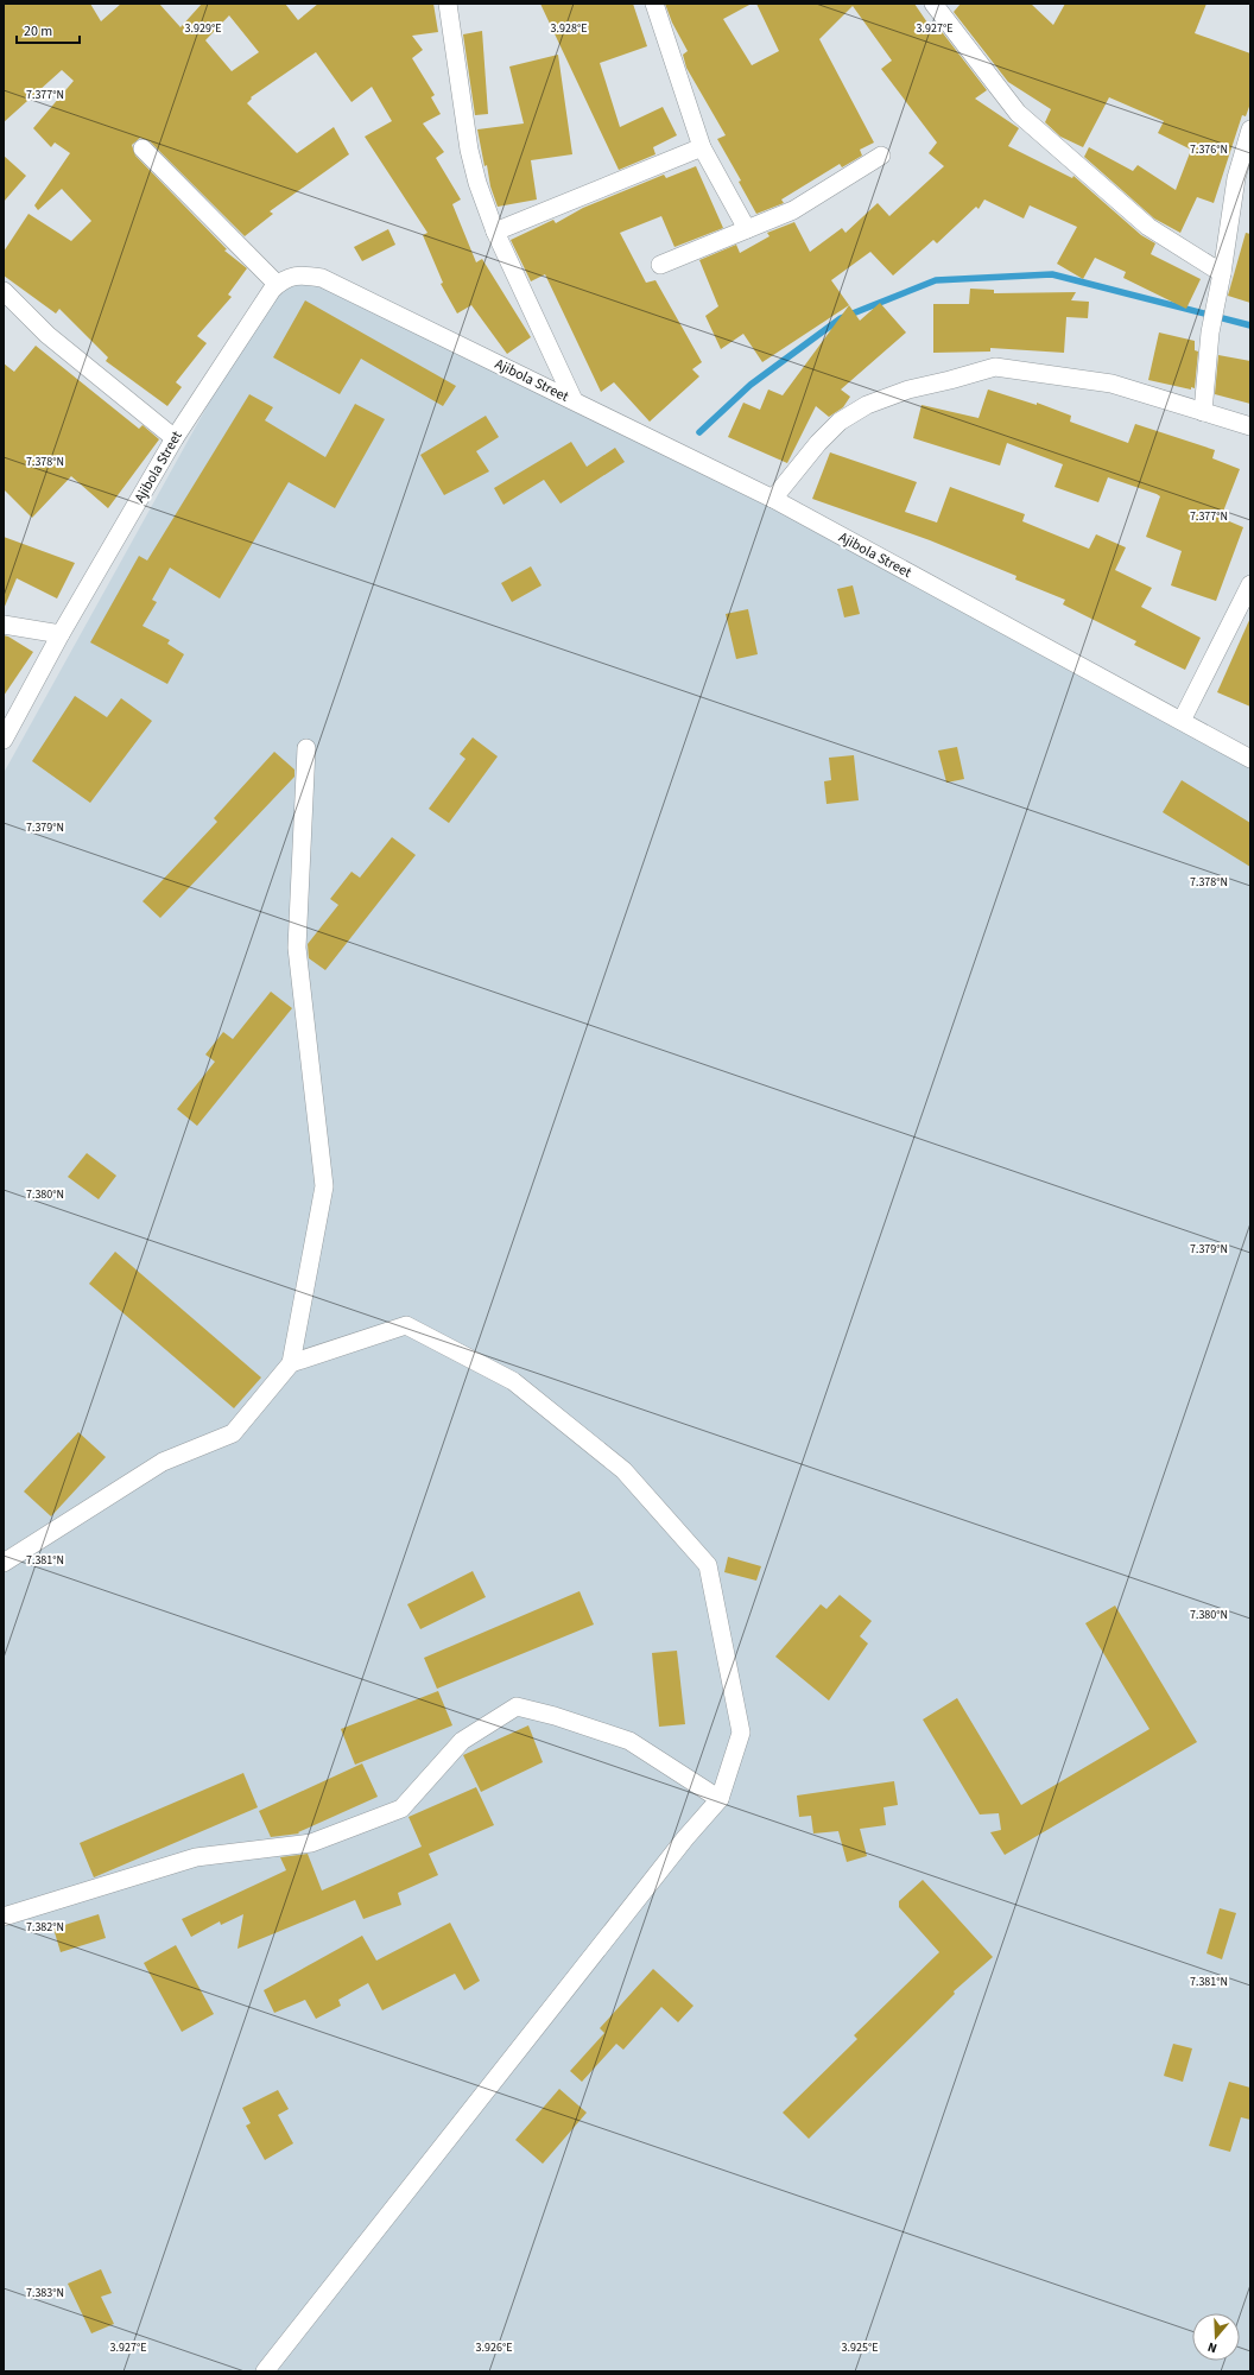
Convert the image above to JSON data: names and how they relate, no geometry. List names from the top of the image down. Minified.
{"streets":{"street":["Ajibola Street"]},"scale_bar":"20 m","north":"bottom","coordinates":["3.927°E","3.929°E","3.928°E","7.377°N","7.376°N","7.378°N","7.379°N","7.380°N","7.381°N","7.382°N","7.383°N","3.926°E","3.925°E"]}
